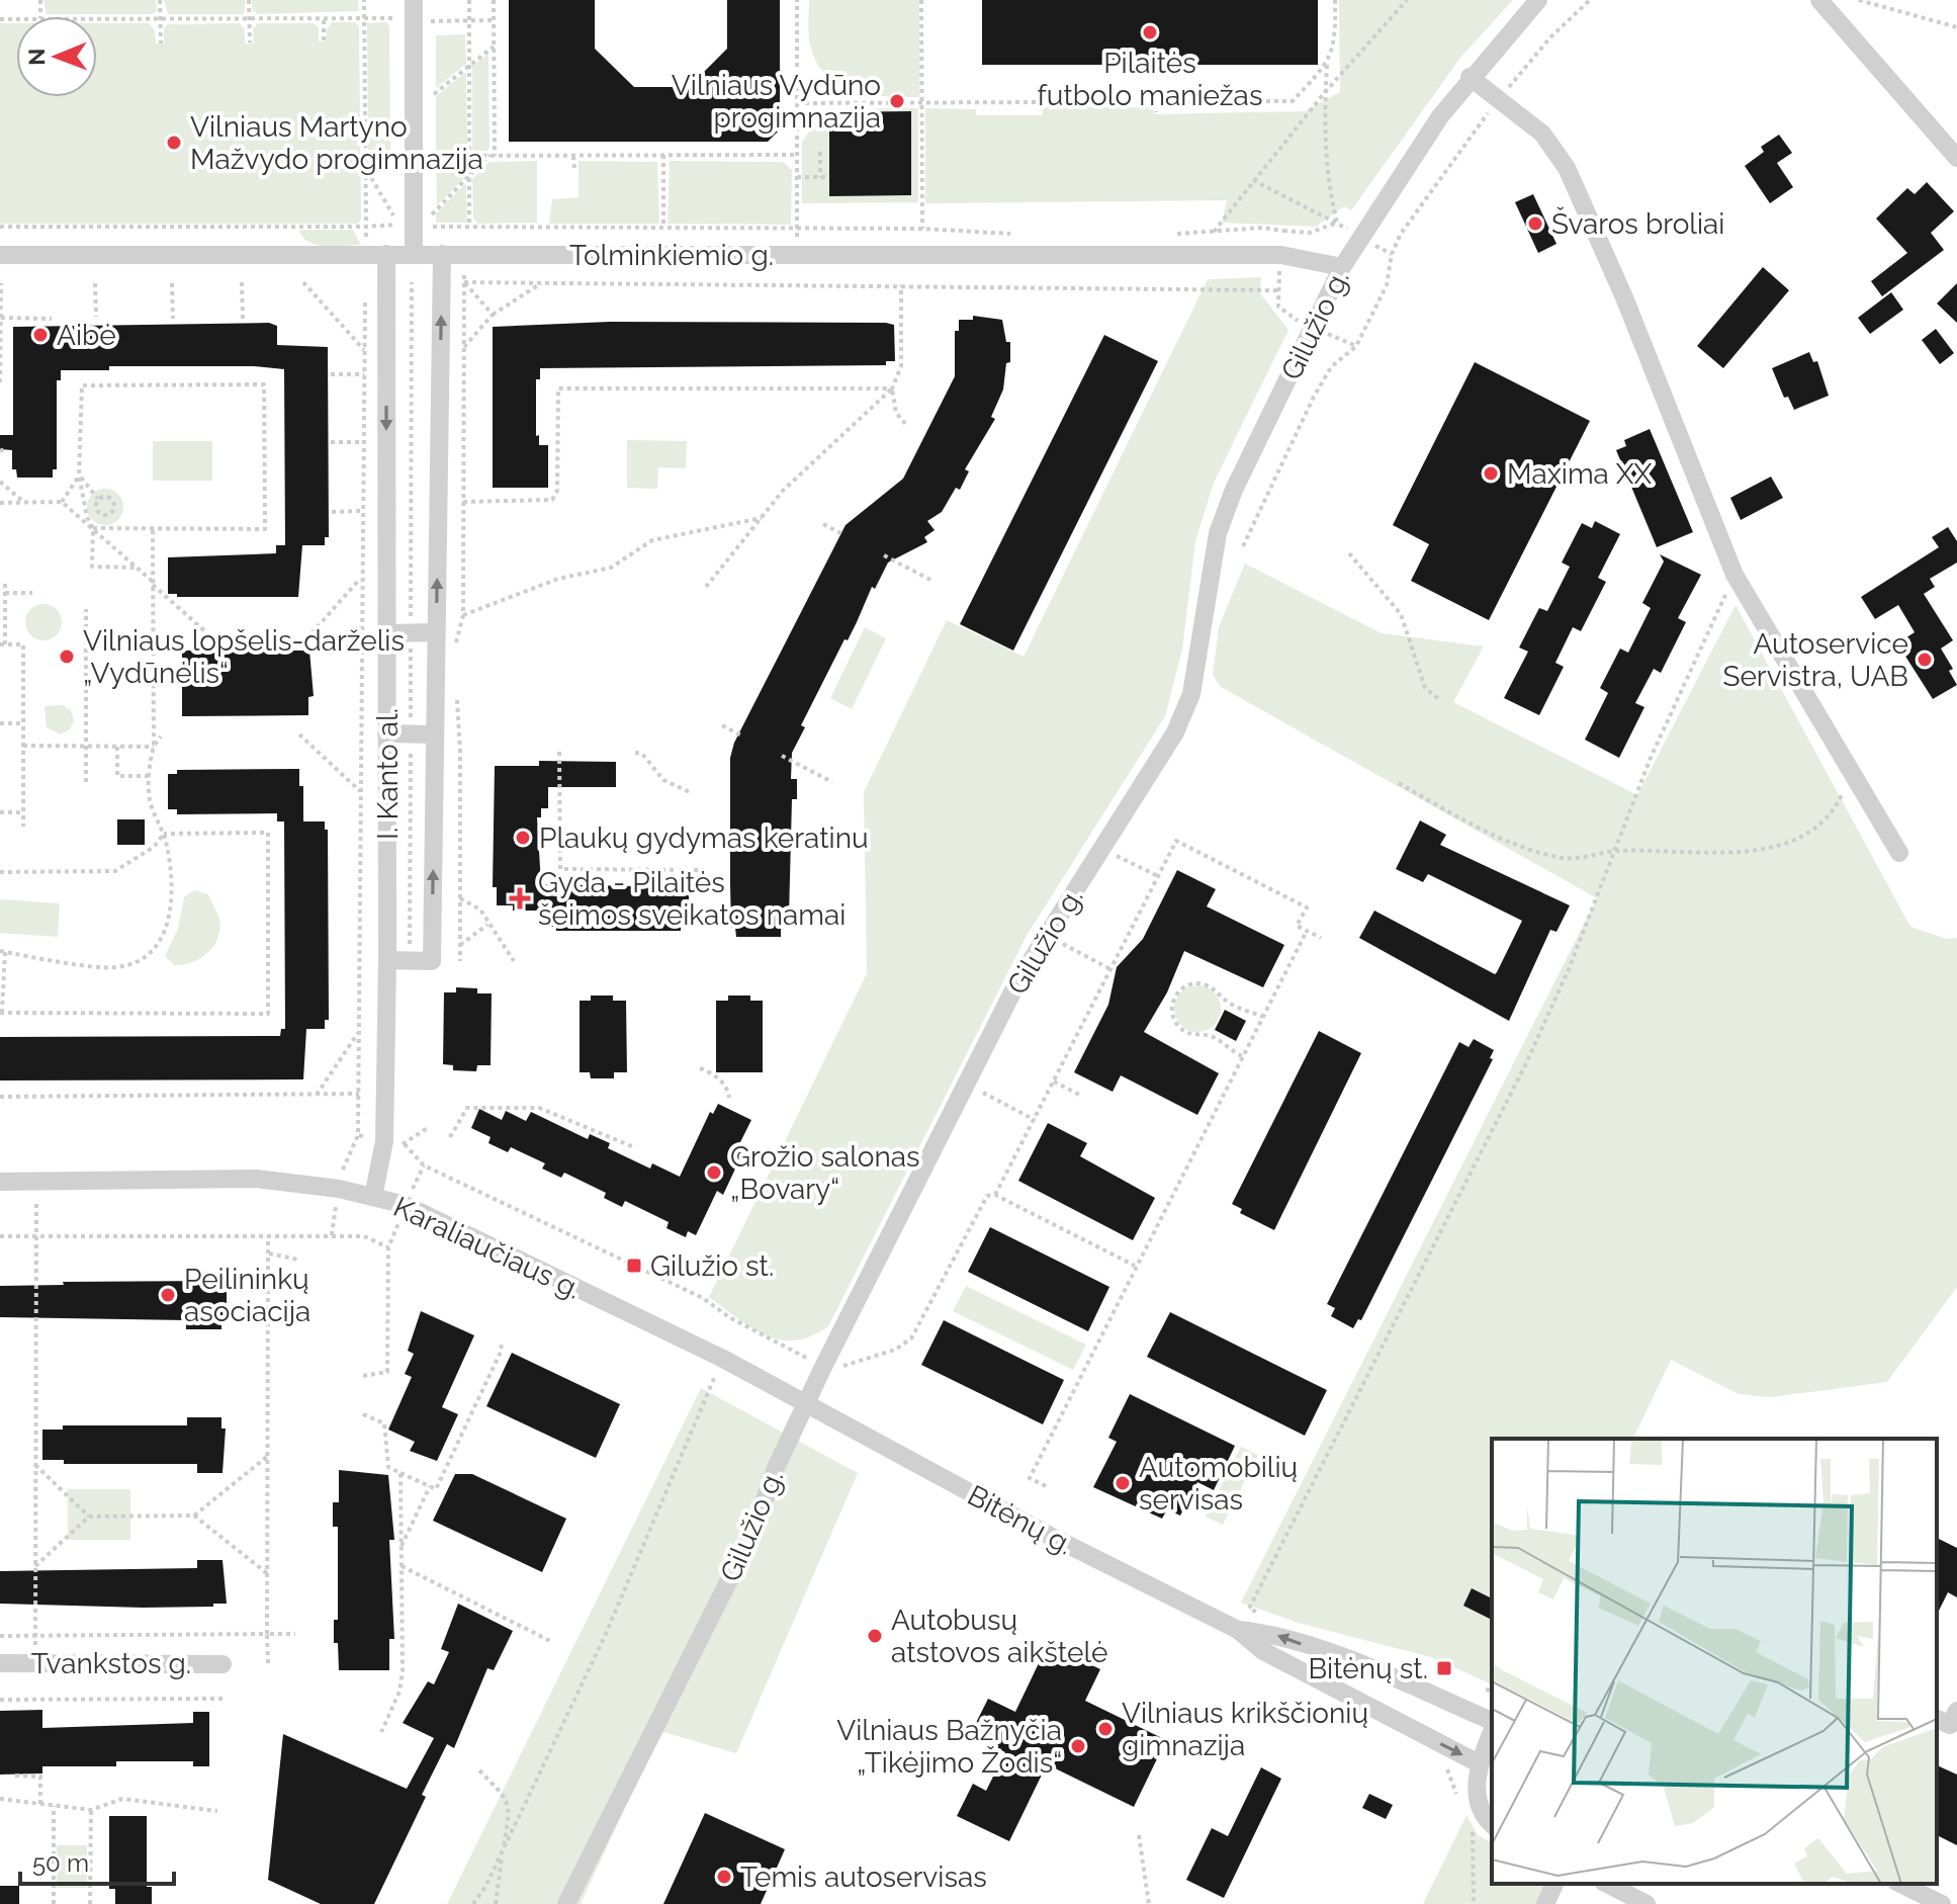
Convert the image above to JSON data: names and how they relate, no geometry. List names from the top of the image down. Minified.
{"streets":{"street":["Tolminkiemio g.","Gilužio g.","I. Kanto al.","Karaliaučiaus g.","Bitėnų g.","Tvankstos g."]},"crossings":[["Tolminkiemio g.","Gilužio g."],["Tolminkiemio g.","I. Kanto al."],["Gilužio g.","Karaliaučiaus g."],["Gilužio g.","Bitėnų g."],["I. Kanto al.","Karaliaučiaus g."],["Karaliaučiaus g.","Bitėnų g."]],"places":{"other":["Pilaitės futbolo maniežas","Vilniaus Vydūno progimnazija","Vilniaus Martyno Mažvydo progimnazija","Švaros broliai","Aibė","Maxima XX","Vilniaus lopšelis-darželis „Vydūnėlis“","Autoservice Servistra, UAB","Plaukų gydymas keratinu","Grožio salonas „Bovary“","Peilininkų asociacija","Automobilių servisas","Autobusų atstovos aikštelė","Vilniaus krikščionių gimnazija","Vilniaus Bažnyčia „Tikėjimo Žodis“","Temis autoservisas"],"health":["Gyda - Pilaitės šeimos sveikatos namai"],"transit":["Gilužio st.","Bitėnų st."]},"scale_bar":"50 m","north":"left"}
